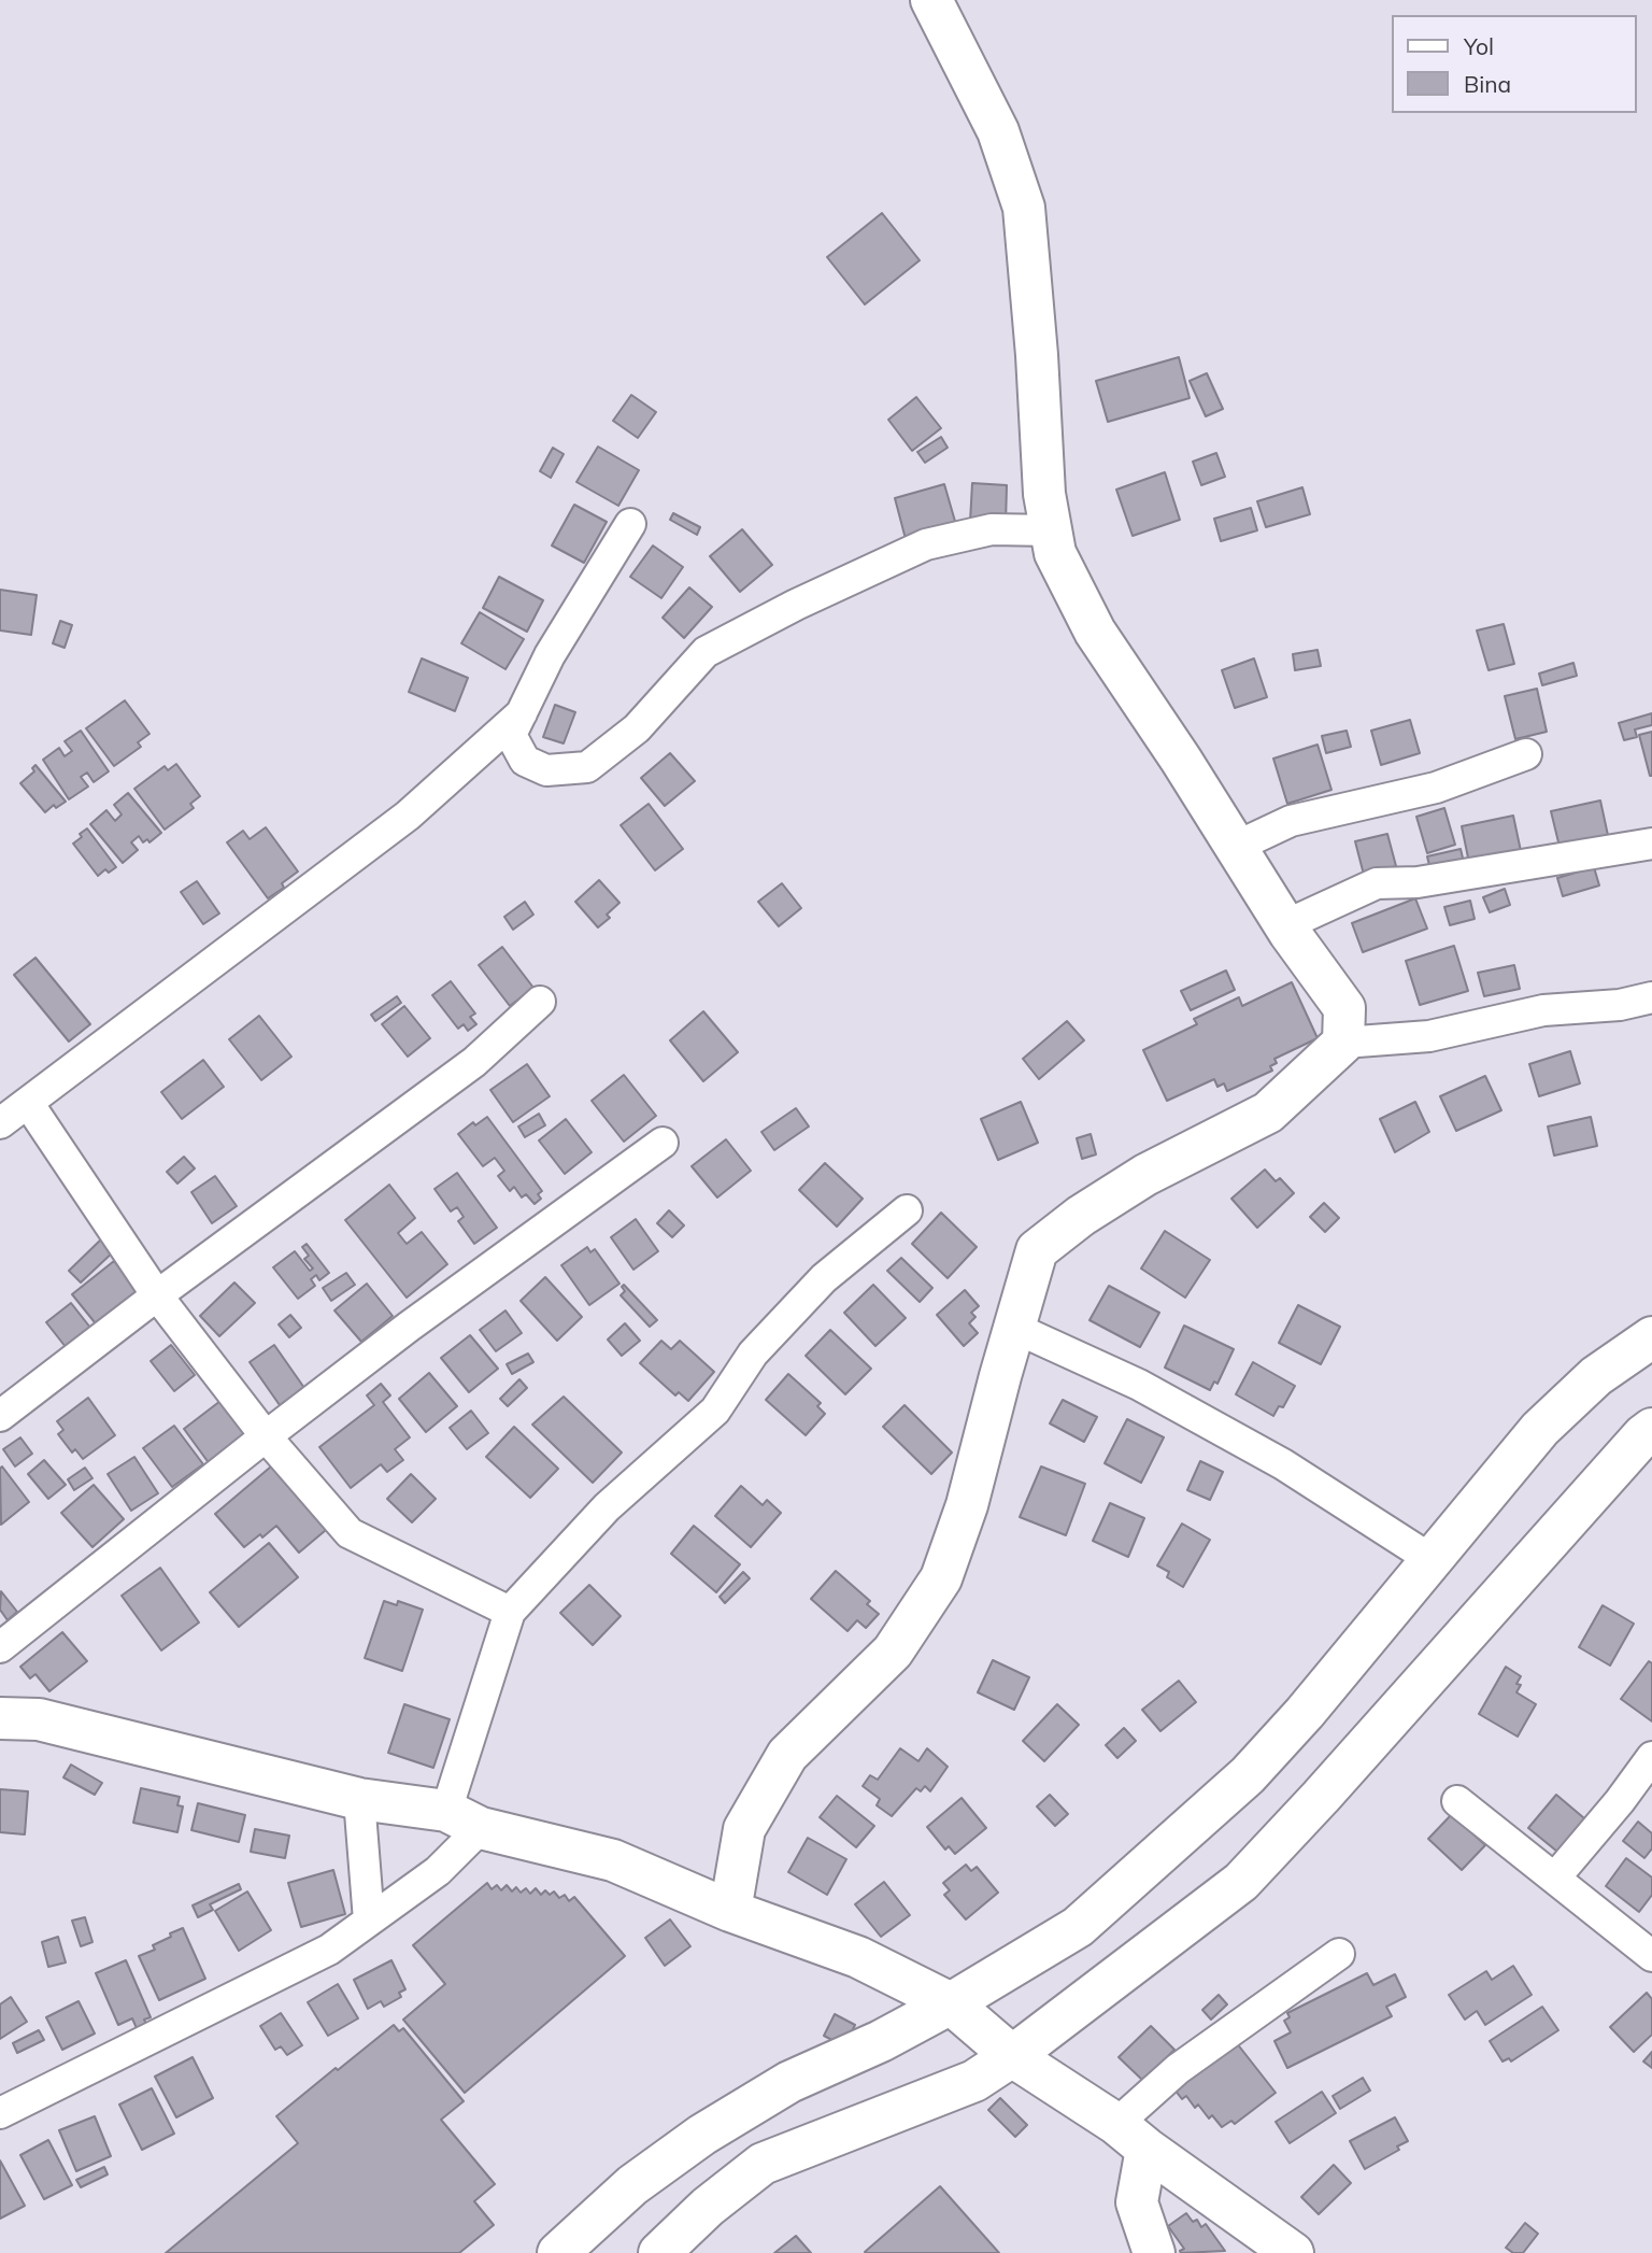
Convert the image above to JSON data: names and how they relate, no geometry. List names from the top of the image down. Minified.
{"legend":["Yol","Bina"]}
